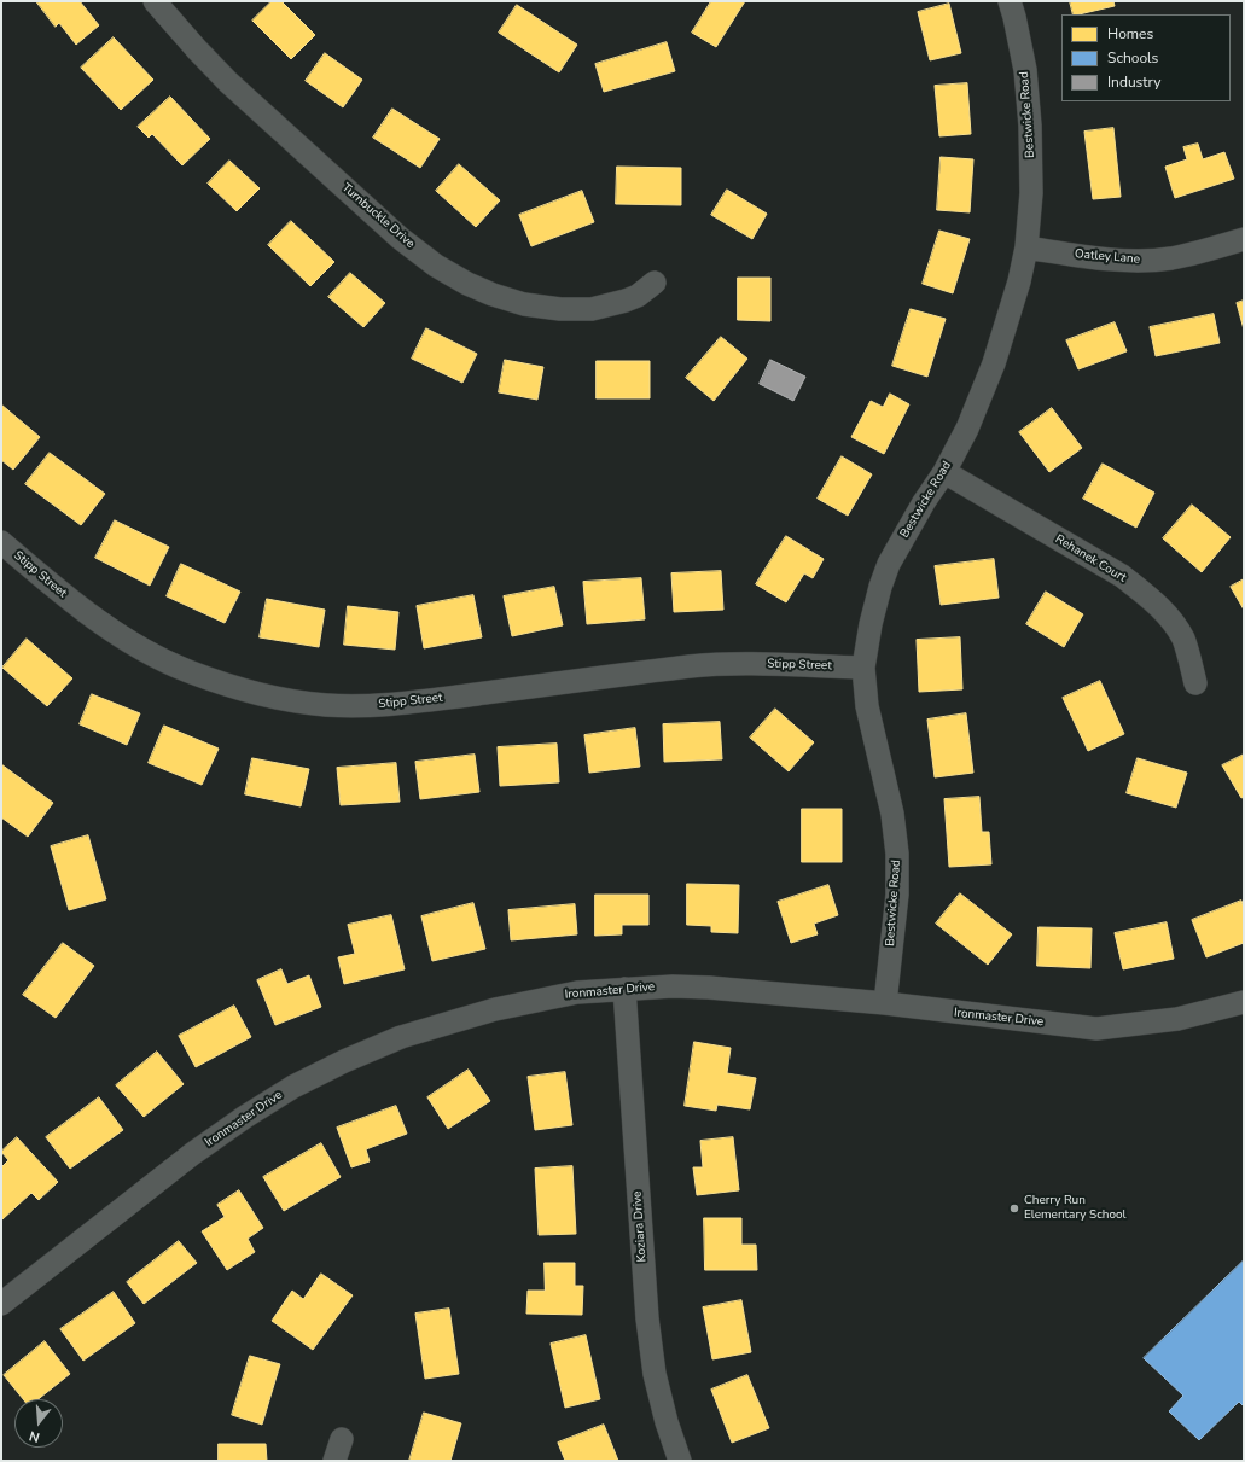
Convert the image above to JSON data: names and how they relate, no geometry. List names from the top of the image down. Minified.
{"streets":{"street":["Bestwicke Road","Turnbuckle Drive","Oatley Lane","Rehanek Court","Stipp Street","Ironmaster Drive","Koziara Drive"]},"crossings":[["Bestwicke Road","Oatley Lane"],["Bestwicke Road","Rehanek Court"],["Bestwicke Road","Stipp Street"],["Bestwicke Road","Ironmaster Drive"],["Ironmaster Drive","Koziara Drive"]],"places":["Cherry Run Elementary School"],"legend":["Homes","Schools","Industry"],"north":"bottom"}
